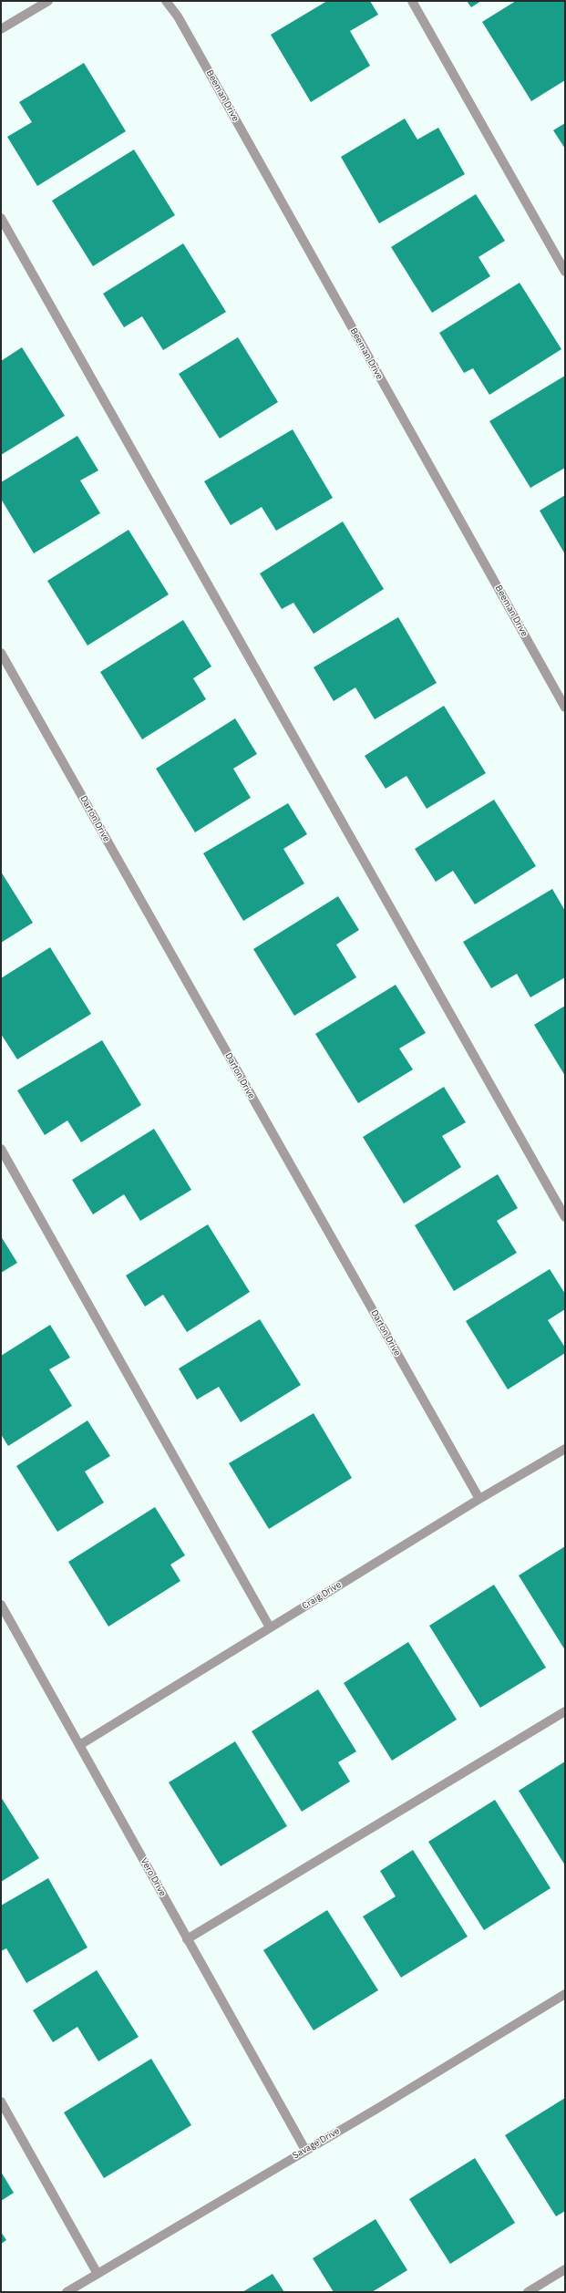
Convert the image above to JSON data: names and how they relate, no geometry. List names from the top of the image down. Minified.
{"streets":{"street":["Beeman Drive","Darton Drive","Craig Drive","Vero Drive","Savage Drive"]},"crossings":[["Darton Drive","Craig Drive"],["Craig Drive","Vero Drive"],["Vero Drive","Savage Drive"]]}
